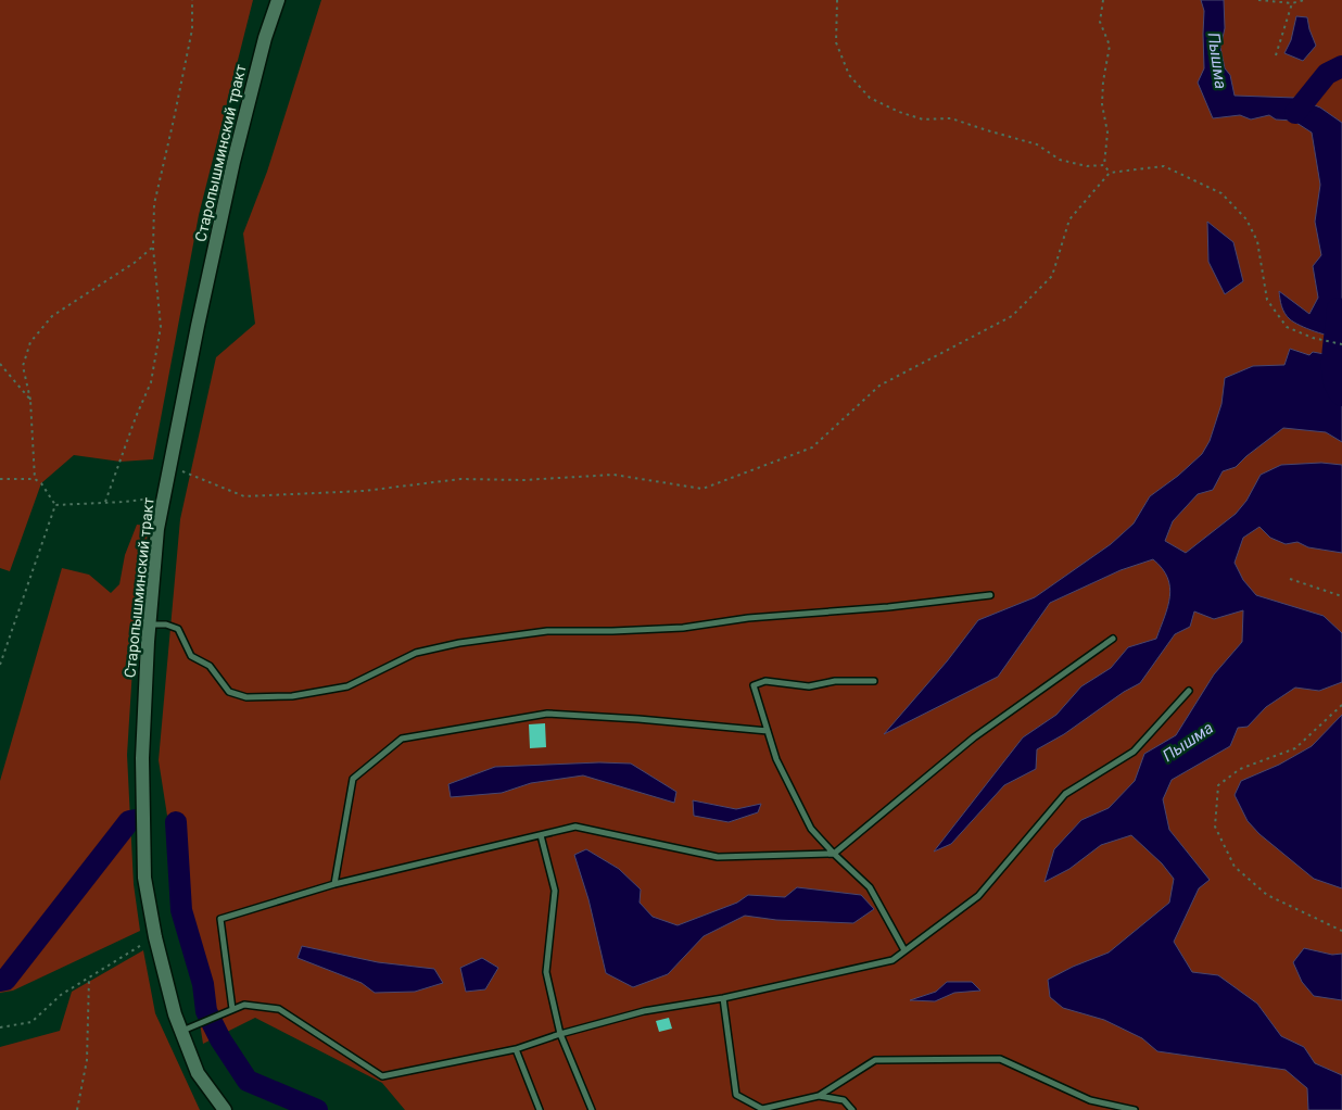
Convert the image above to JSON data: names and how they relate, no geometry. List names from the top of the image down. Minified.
{"streets":{"street":["Старопышминский тракт"]},"water":["Пышма"]}
